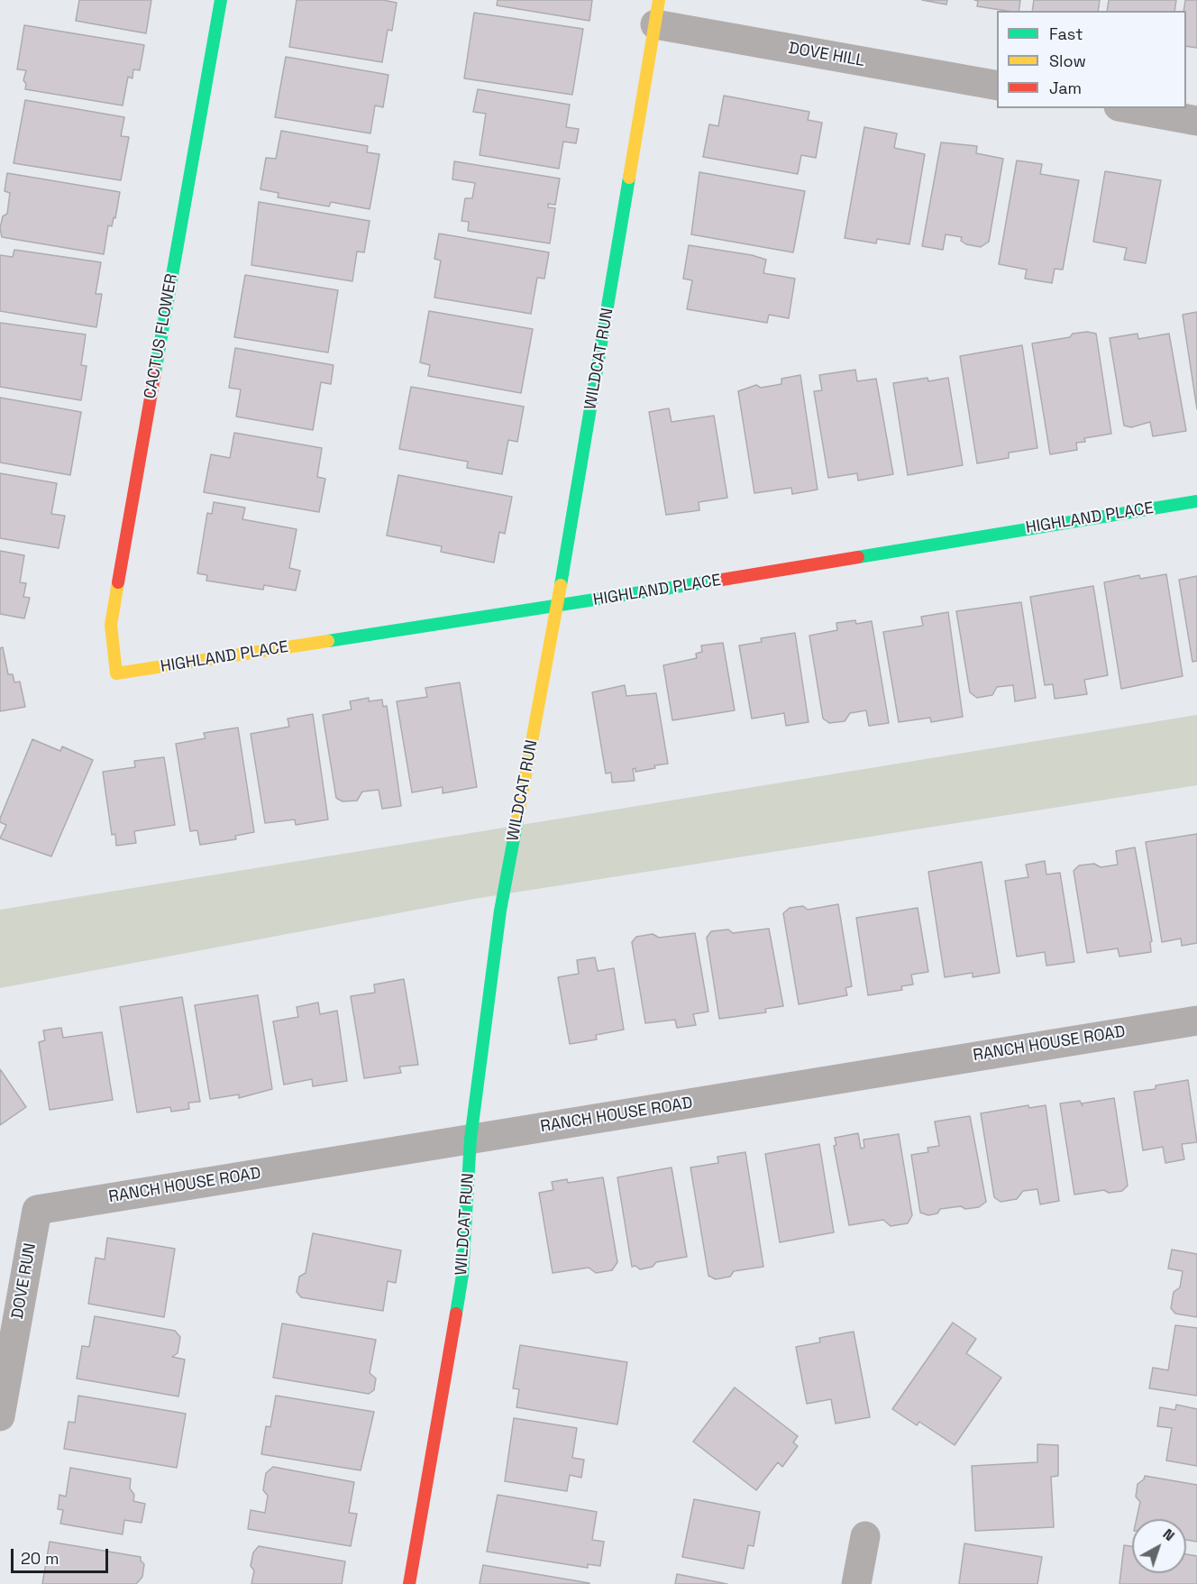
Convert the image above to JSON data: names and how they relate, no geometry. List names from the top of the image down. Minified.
{"streets":{"street":["DOVE HILL","CACTUS FLOWER","WILDCAT RUN","HIGHLAND PLACE","RANCH HOUSE ROAD","DOVE RUN"]},"crossings":[["DOVE HILL","WILDCAT RUN"],["CACTUS FLOWER","HIGHLAND PLACE"],["WILDCAT RUN","HIGHLAND PLACE"],["WILDCAT RUN","RANCH HOUSE ROAD"],["RANCH HOUSE ROAD","DOVE RUN"]],"legend":["Fast","Slow","Jam"],"scale_bar":"20 m","north":"top right"}
